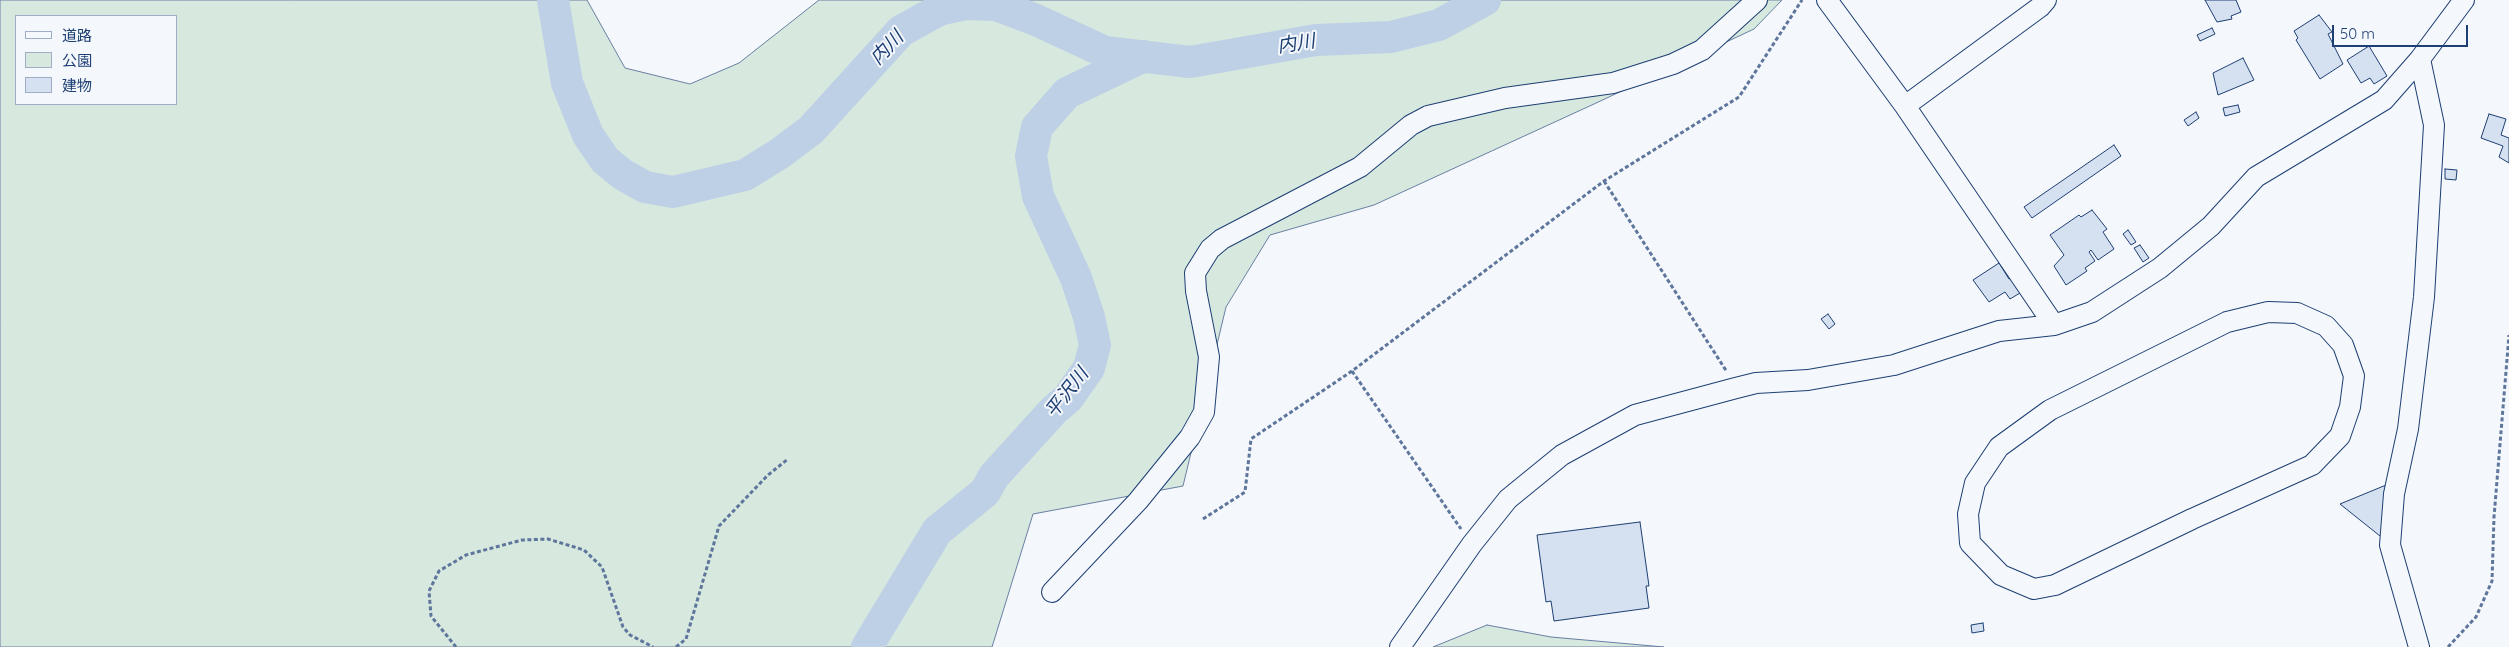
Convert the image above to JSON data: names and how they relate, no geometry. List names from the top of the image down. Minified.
{"water":["内川","平沢川"],"legend":["道路","公園","建物"],"scale_bar":"50 m"}
